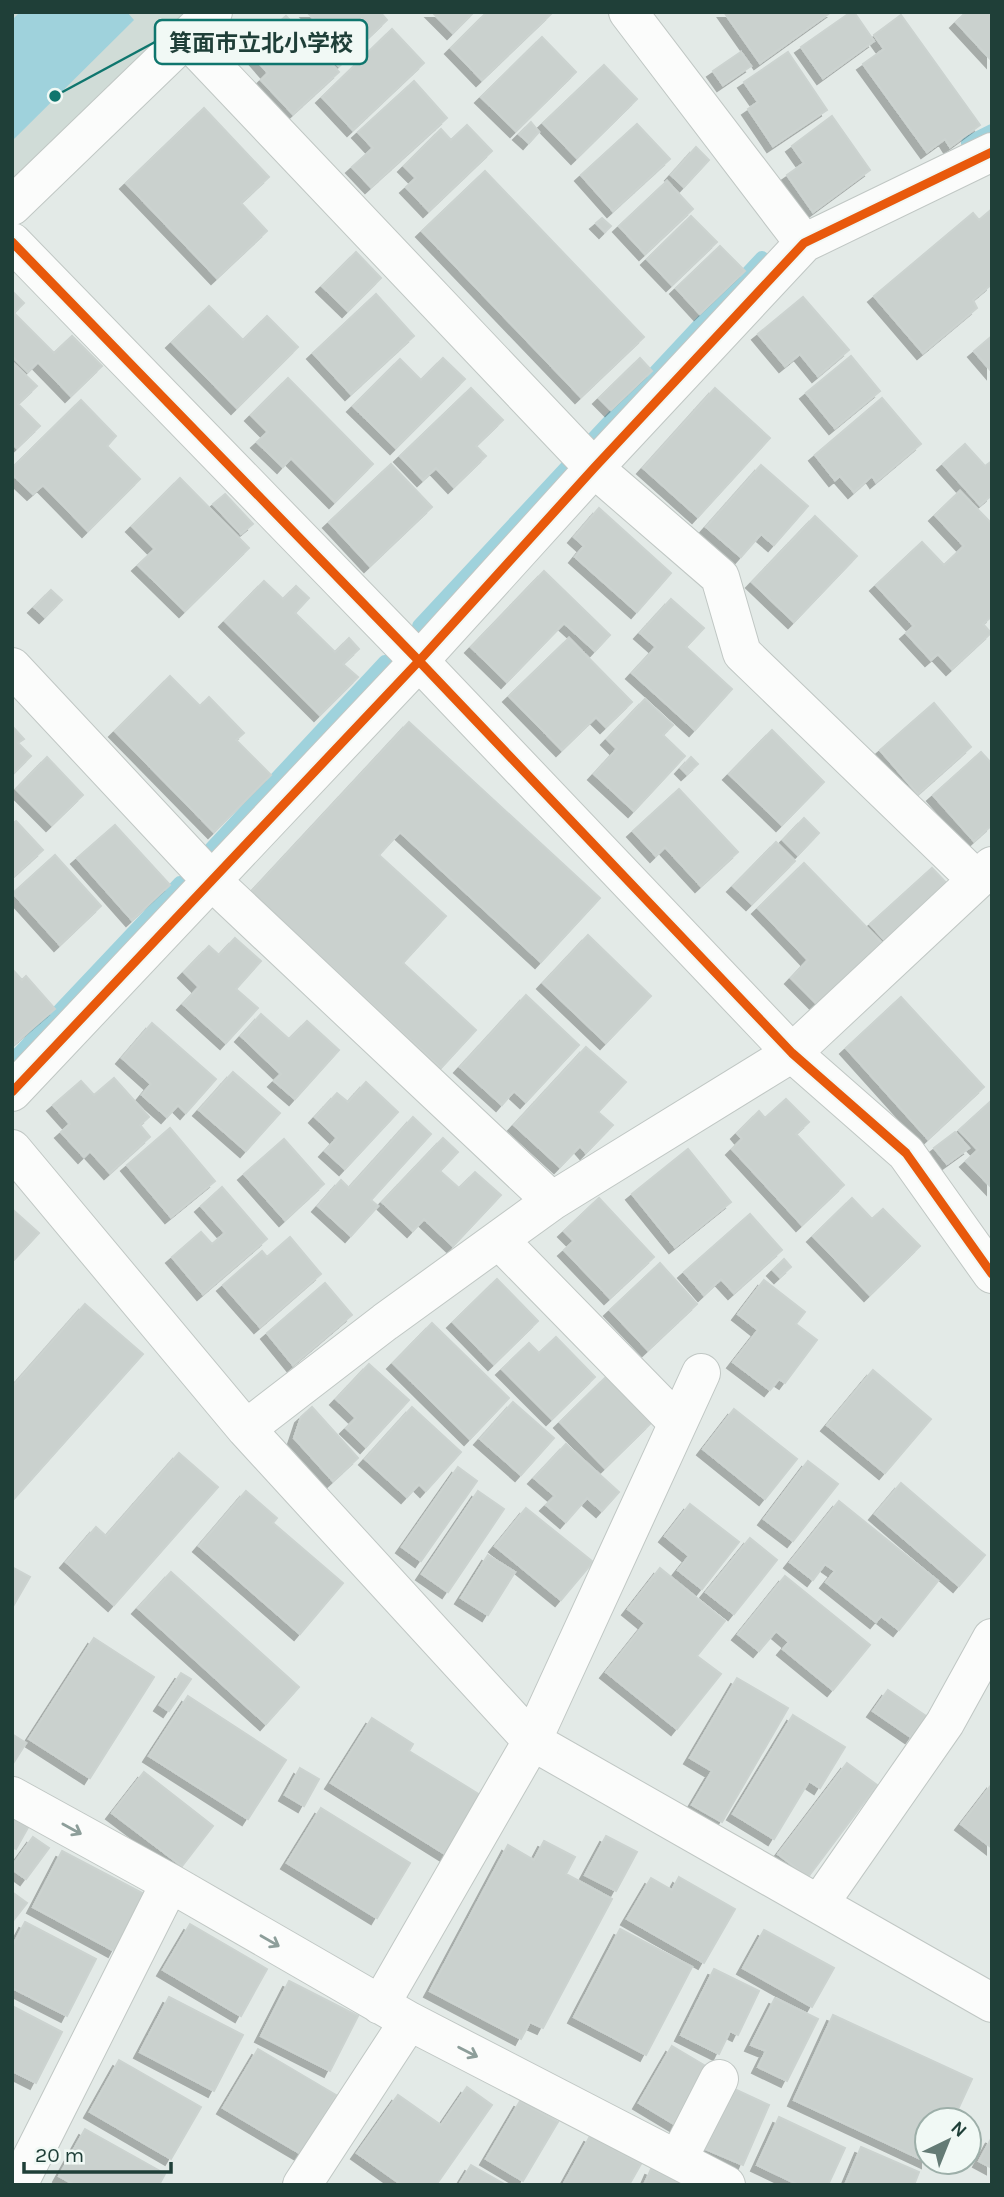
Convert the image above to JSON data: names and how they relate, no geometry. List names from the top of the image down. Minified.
{"places":["箕面市立北小学校"],"scale_bar":"20 m","north":"top right"}
